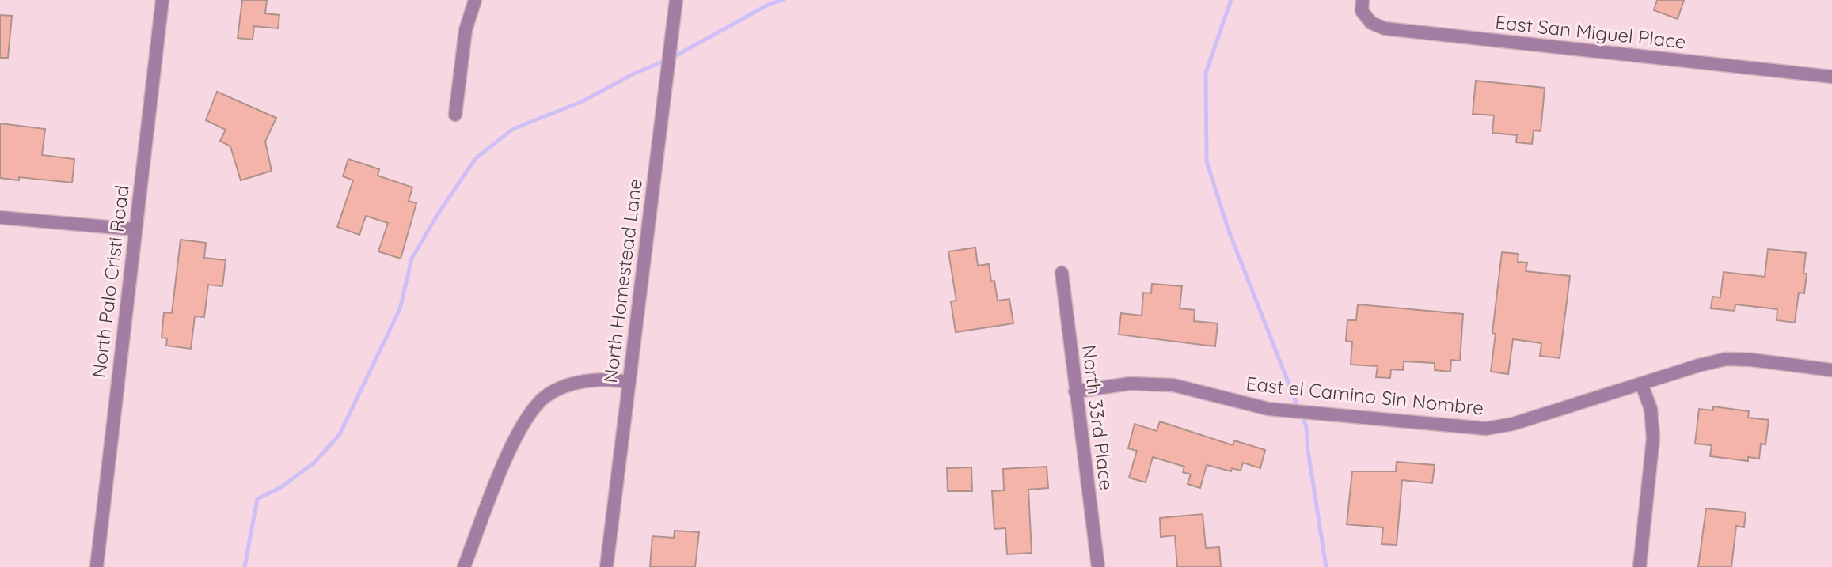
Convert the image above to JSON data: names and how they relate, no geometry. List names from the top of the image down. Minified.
{"streets":{"street":["East San Miguel Place","North Homestead Lane","North Palo Cristi Road","East el Camino Sin Nombre","North 33rd Place"]},"crossings":[["East el Camino Sin Nombre","North 33rd Place"]]}
